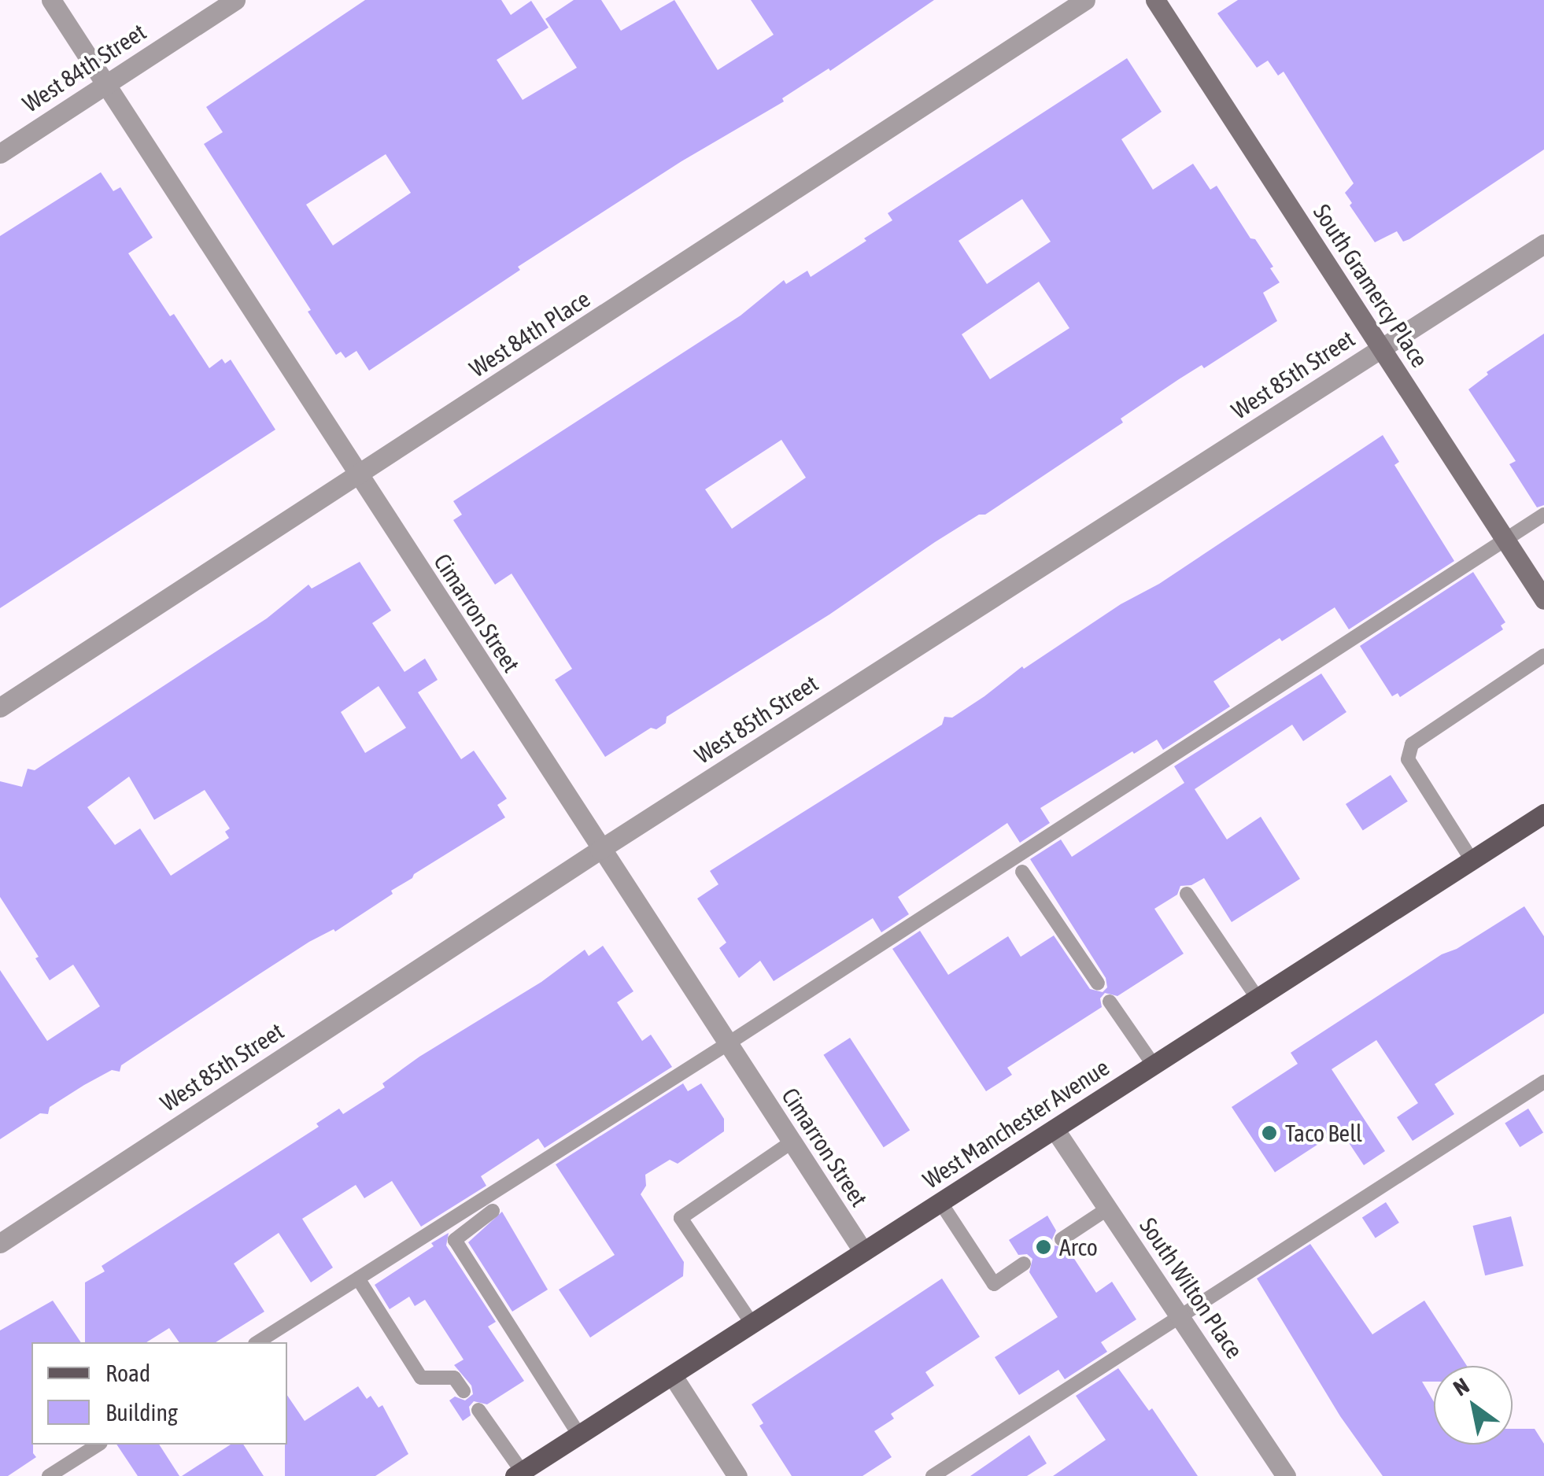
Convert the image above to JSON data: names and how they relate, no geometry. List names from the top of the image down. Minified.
{"streets":{"main road":["West Manchester Avenue"],"street":["West 84th Street","South Gramercy Place","West 84th Place","West 85th Street","Cimarron Street","South Wilton Place"]},"crossings":[["West 84th Street","Cimarron Street"],["South Gramercy Place","West 85th Street"],["West 84th Place","Cimarron Street"],["West 85th Street","Cimarron Street"],["Cimarron Street","West Manchester Avenue"],["West Manchester Avenue","South Wilton Place"]],"places":["Taco Bell","Arco"],"legend":["Road","Building"],"north":"top left"}
